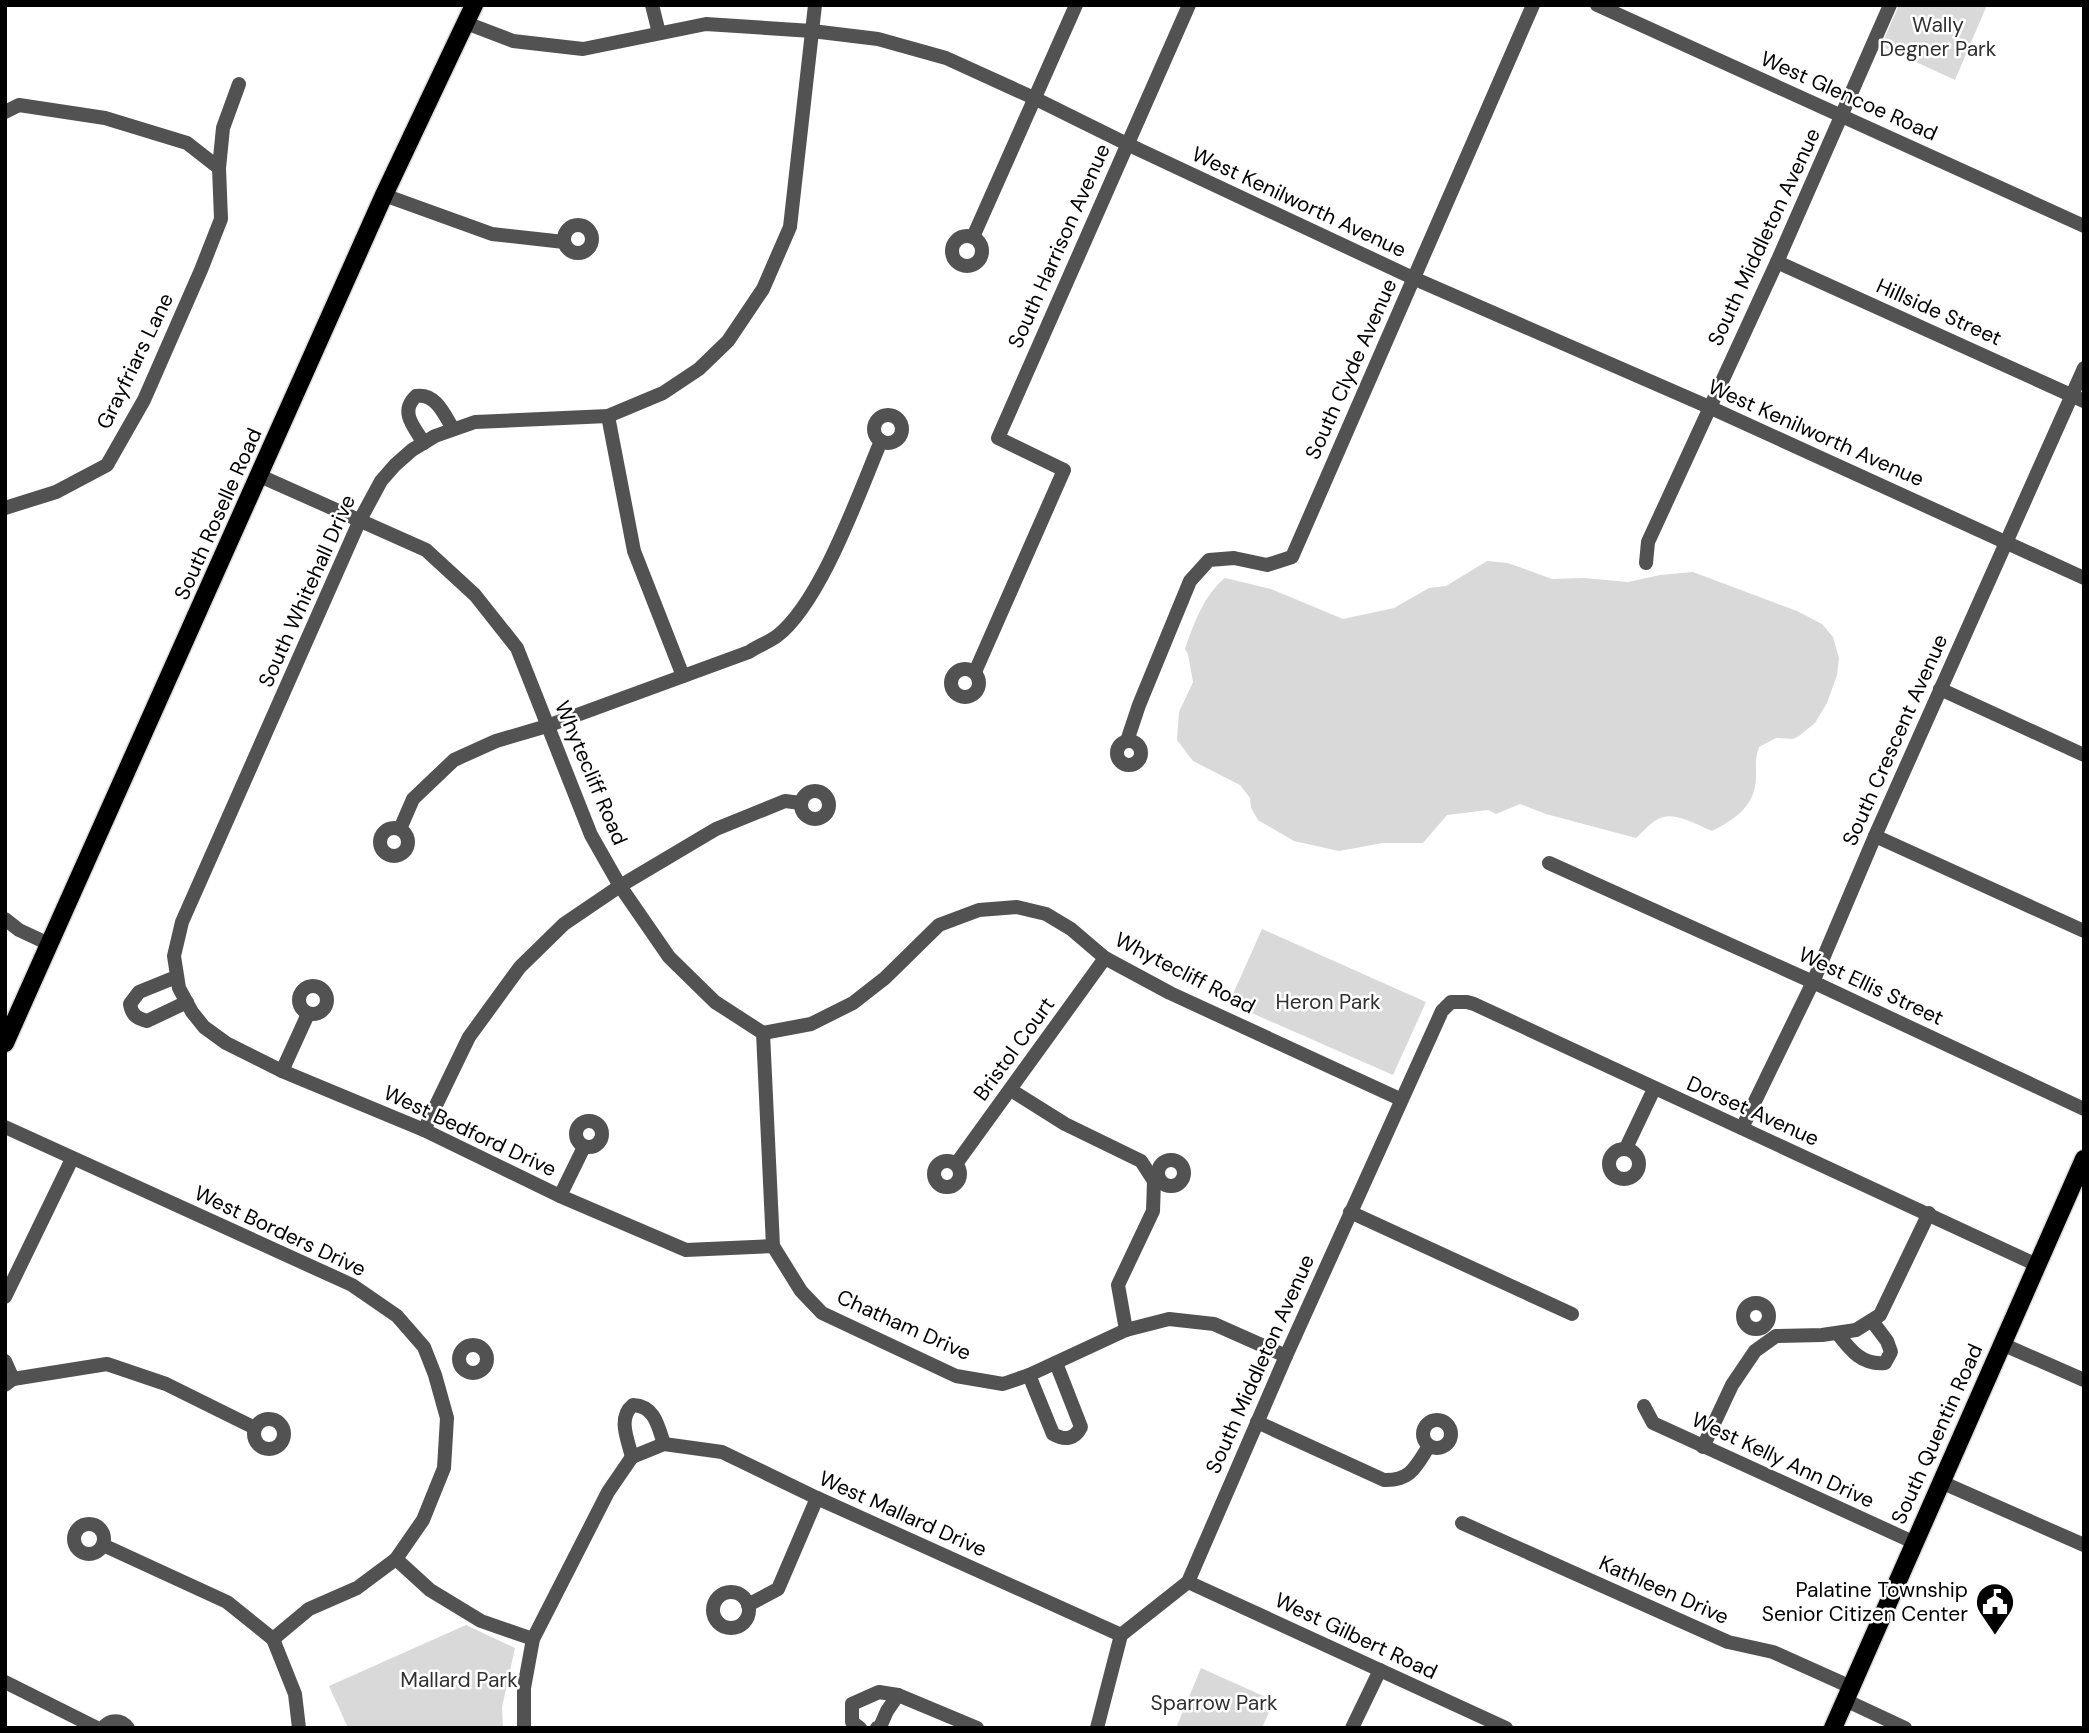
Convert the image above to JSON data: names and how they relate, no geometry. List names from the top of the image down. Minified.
{"streets":{"main road":["South Roselle Road","South Quentin Road"],"street":["West Glencoe Road","West Kenilworth Avenue","South Middleton Avenue","South Harrison Avenue","Hillside Street","Grayfriars Lane","South Clyde Avenue","South Whitehall Drive","South Crescent Avenue","Whytecliff Road","West Ellis Street","Bristol Court","Dorset Avenue","West Bedford Drive","West Borders Drive","Chatham Drive","West Kelly Ann Drive","West Mallard Drive","Kathleen Drive","West Gilbert Road"]},"crossings":[["West Glencoe Road","South Middleton Avenue"],["West Kenilworth Avenue","South Middleton Avenue"],["West Kenilworth Avenue","South Harrison Avenue"],["West Kenilworth Avenue","South Clyde Avenue"],["West Kenilworth Avenue","South Roselle Road"],["West Kenilworth Avenue","South Whitehall Drive"],["West Kenilworth Avenue","South Crescent Avenue"],["South Middleton Avenue","Hillside Street"],["South Middleton Avenue","Whytecliff Road"],["South Middleton Avenue","Dorset Avenue"],["South Middleton Avenue","Chatham Drive"],["South Middleton Avenue","West Mallard Drive"],["South Middleton Avenue","West Gilbert Road"],["Hillside Street","South Crescent Avenue"],["South Roselle Road","Whytecliff Road"],["South Whitehall Drive","Whytecliff Road"],["South Whitehall Drive","West Bedford Drive"],["South Crescent Avenue","West Ellis Street"],["South Crescent Avenue","Dorset Avenue"],["Whytecliff Road","Bristol Court"],["Whytecliff Road","Chatham Drive"],["Dorset Avenue","South Quentin Road"],["West Bedford Drive","Chatham Drive"],["South Quentin Road","West Kelly Ann Drive"],["South Quentin Road","Kathleen Drive"]],"parks":["Wally Degner Park","Heron Park","Mallard Park","Sparrow Park"],"places":{"public building":["Palatine Township Senior Citizen Center"]}}
